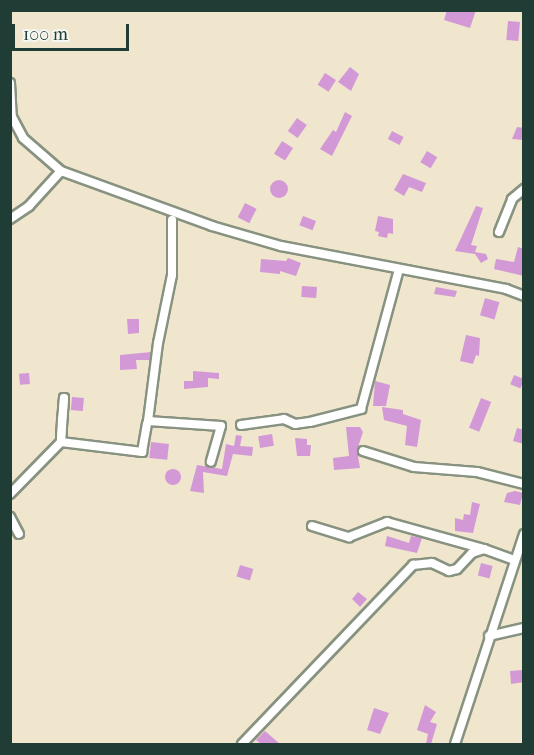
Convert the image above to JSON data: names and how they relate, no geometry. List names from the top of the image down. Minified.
{"scale_bar":"100 m"}
